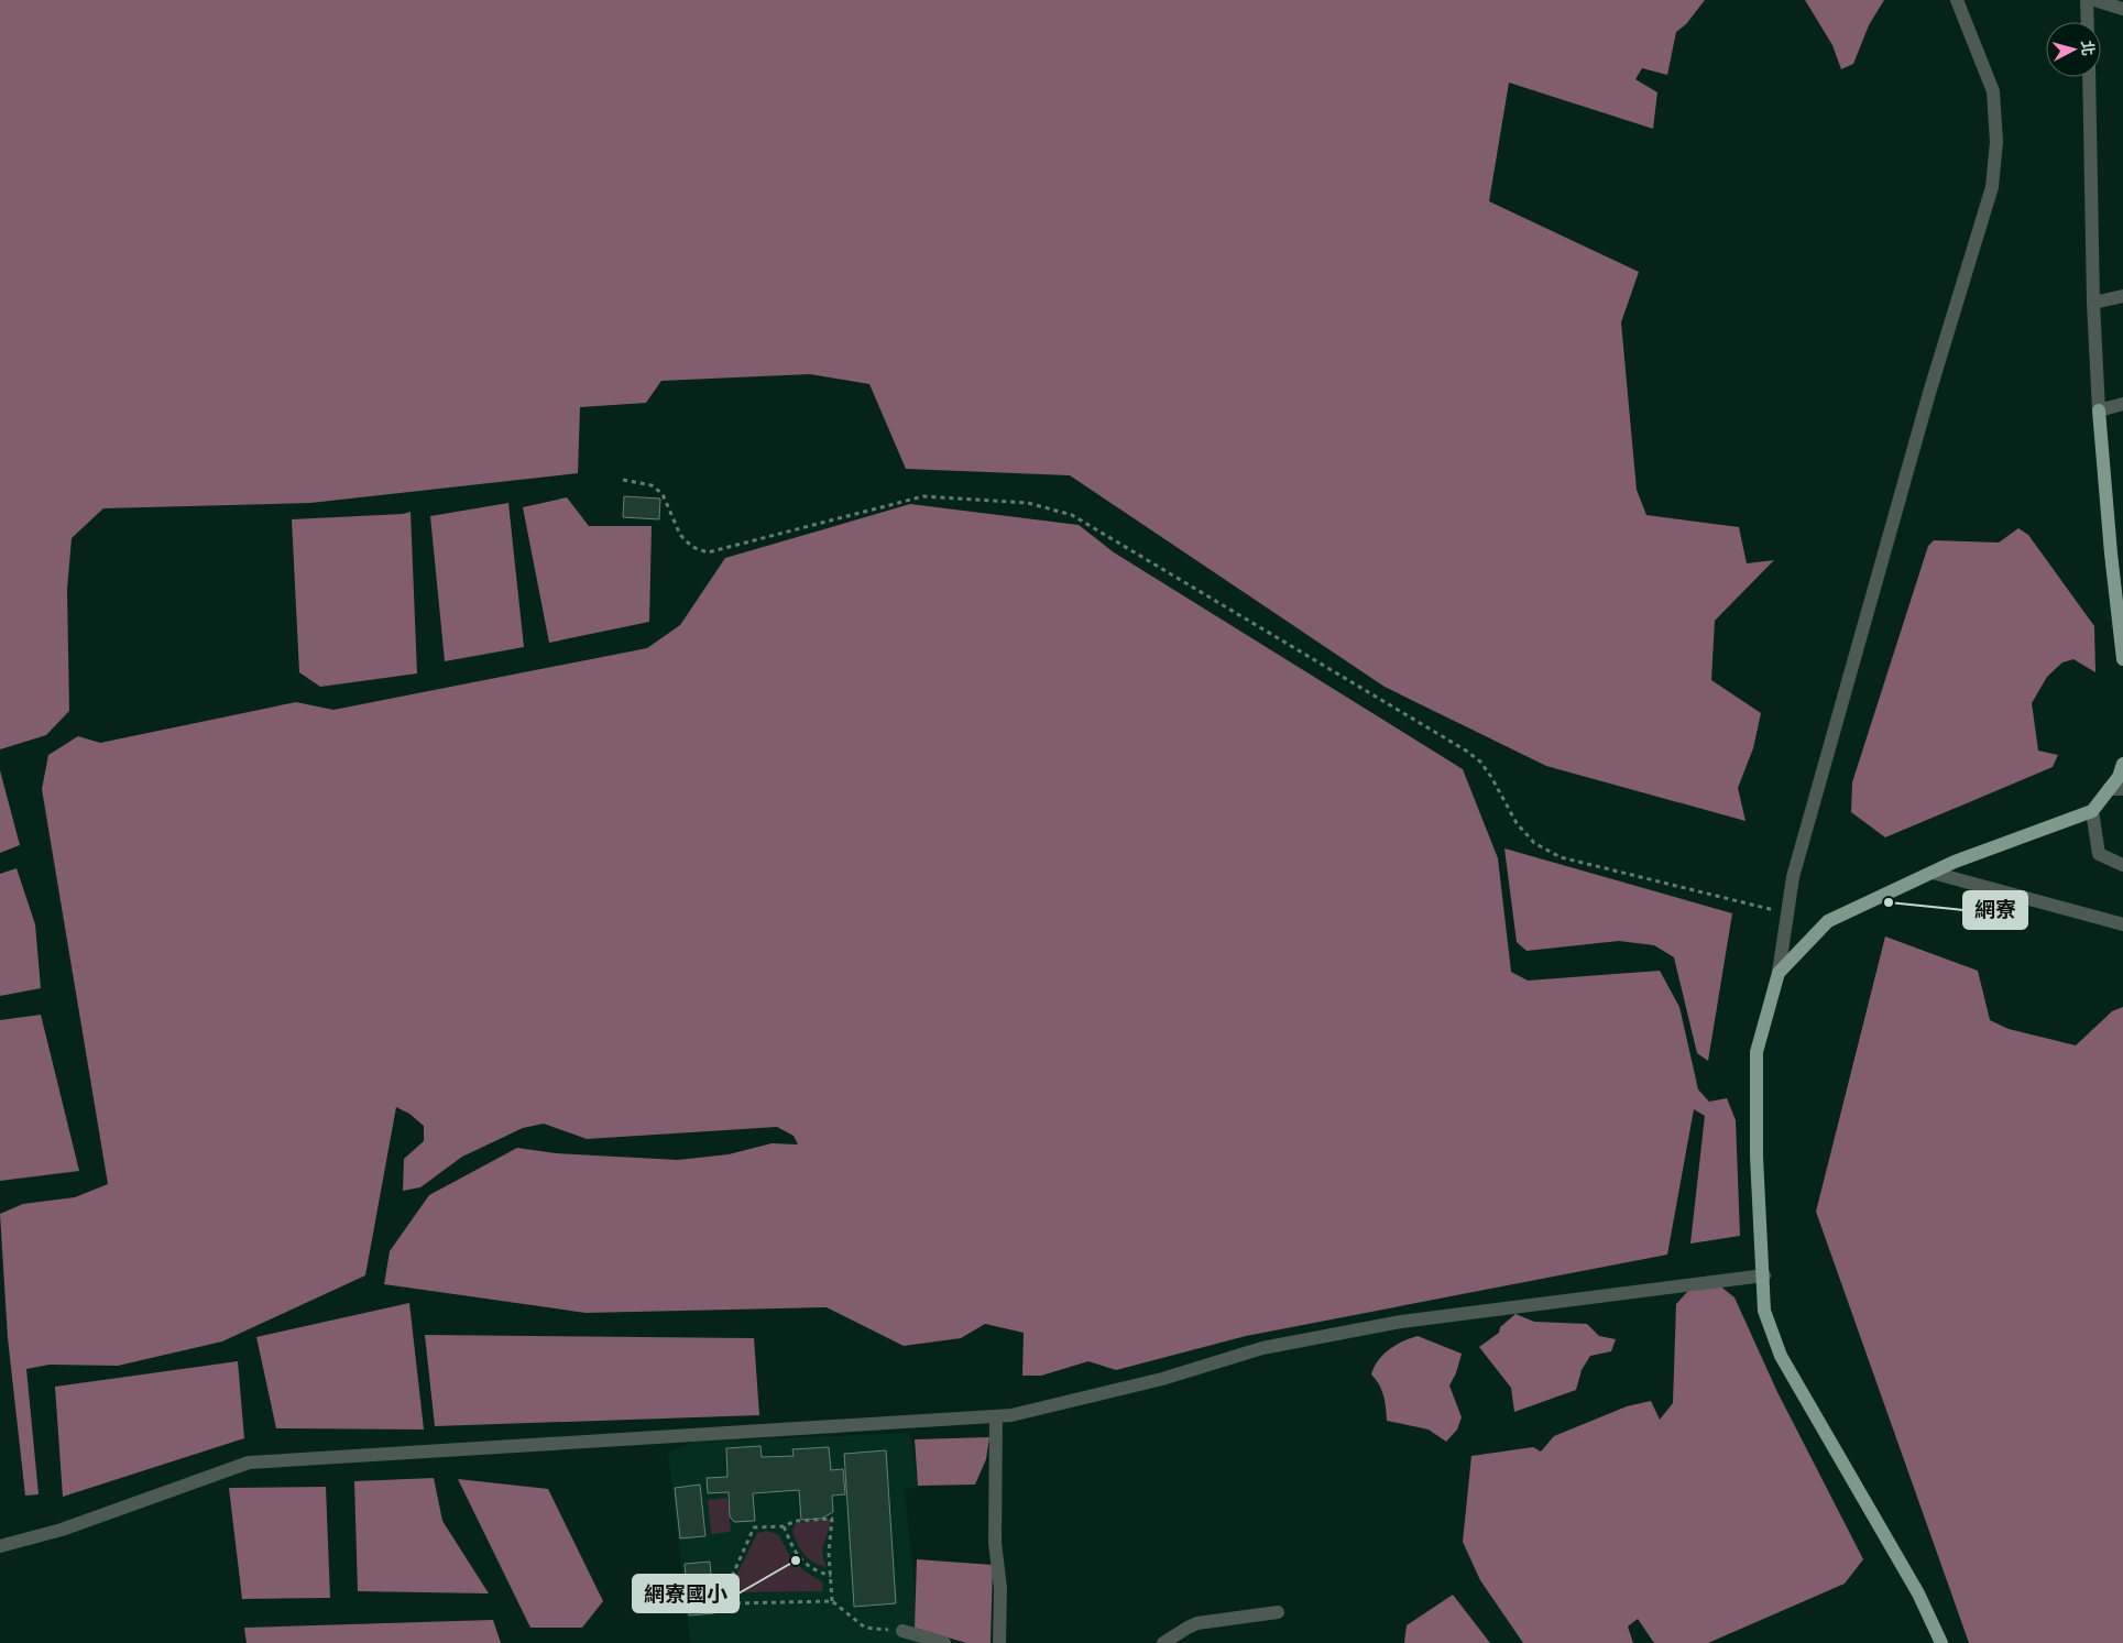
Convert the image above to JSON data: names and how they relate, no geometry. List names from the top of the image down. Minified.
{"places":["網寮","網寮國小"],"north":"right"}
